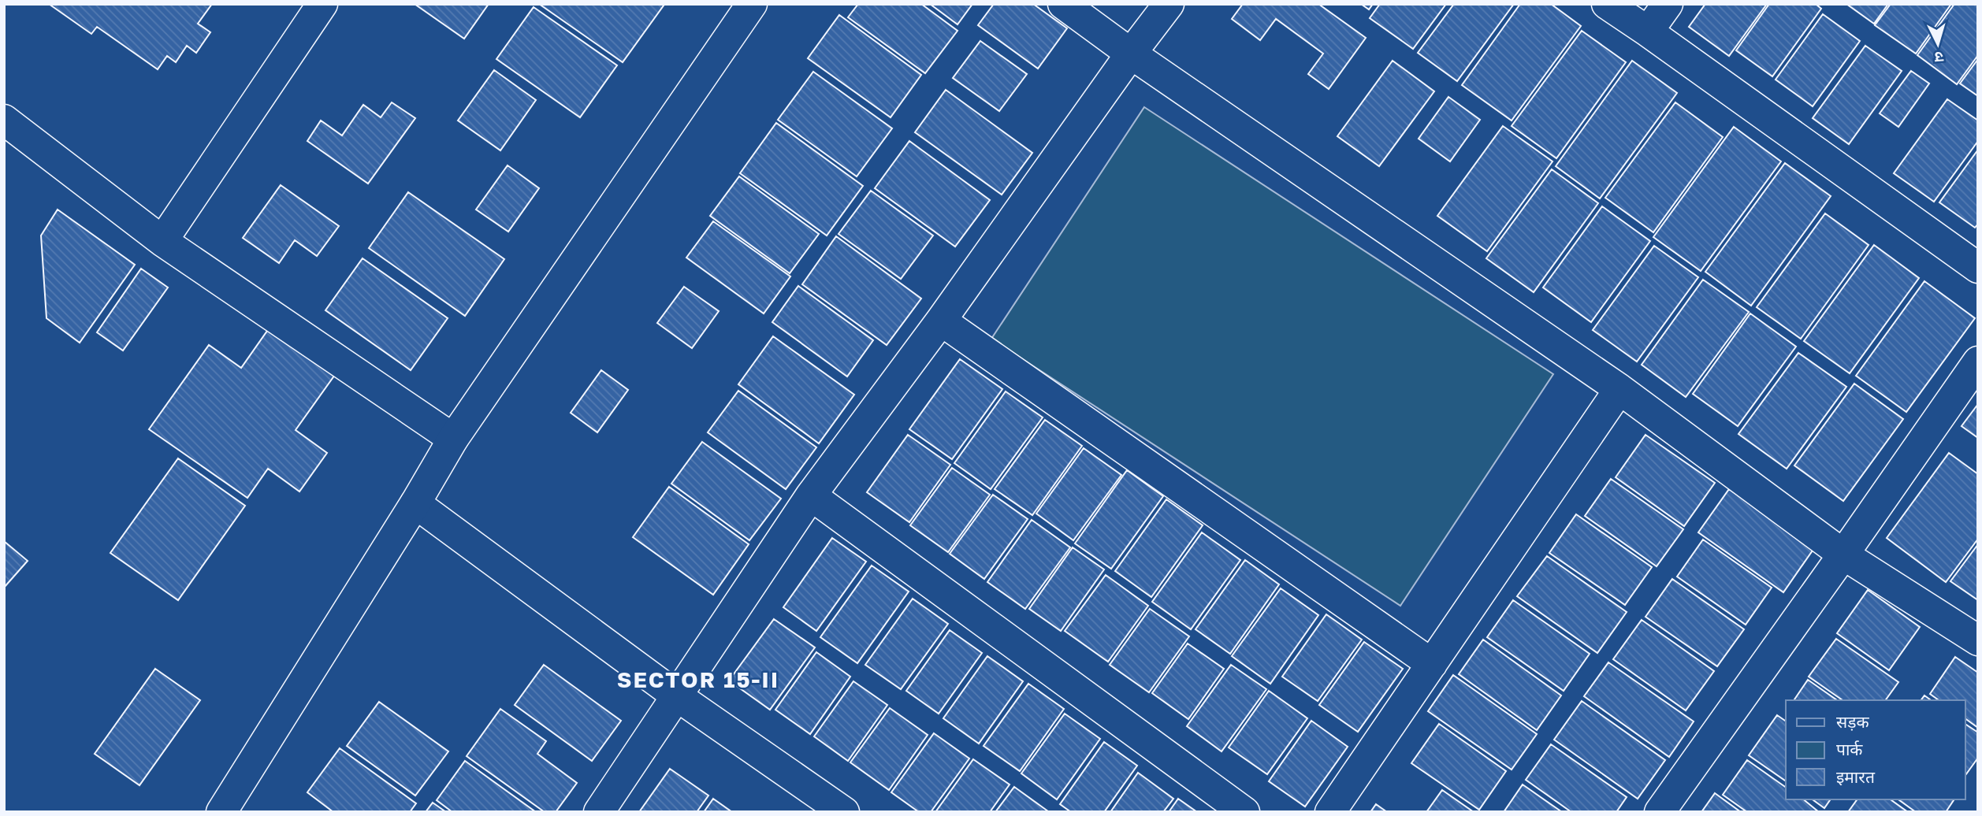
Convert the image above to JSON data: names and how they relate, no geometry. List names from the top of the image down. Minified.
{"districts":["SECTOR 15-II"],"legend":["सड़क","पार्क","इमारत"],"north":"bottom"}
